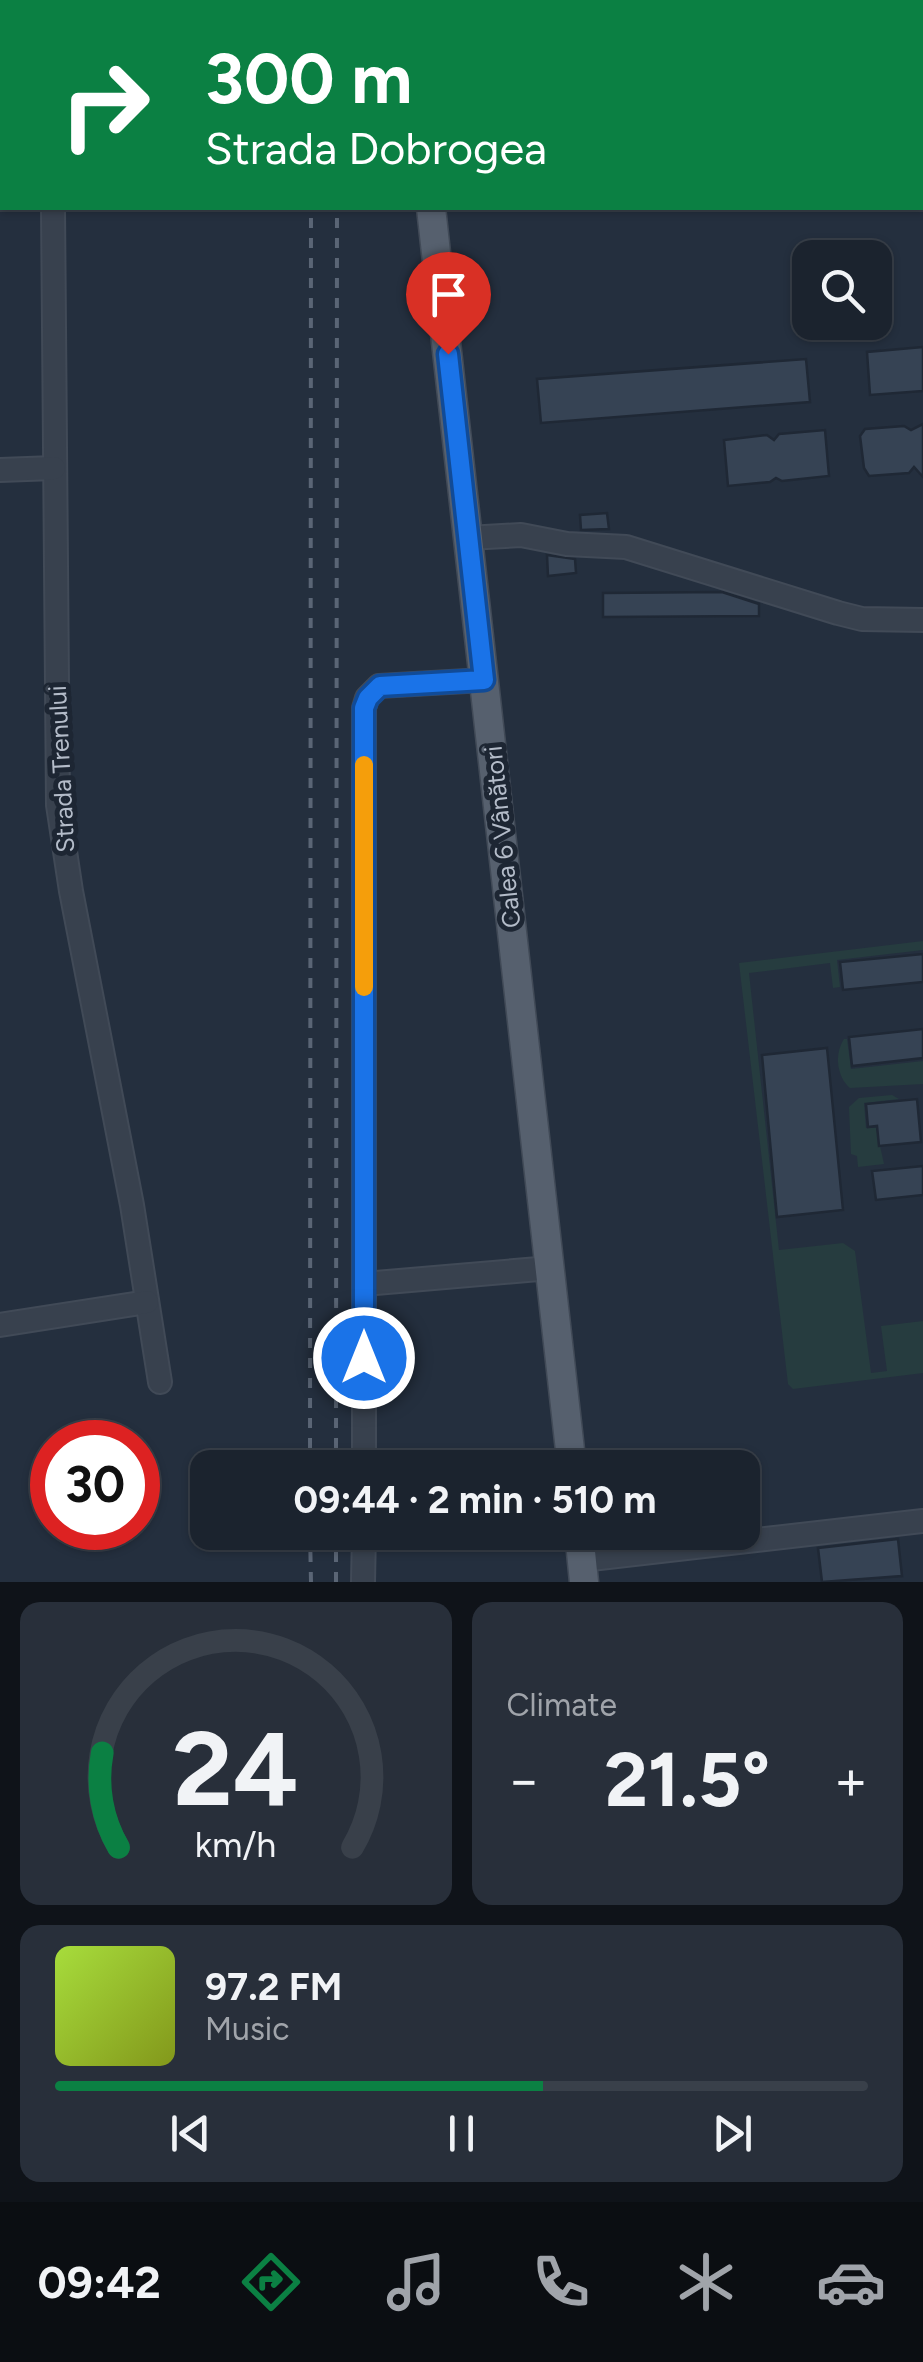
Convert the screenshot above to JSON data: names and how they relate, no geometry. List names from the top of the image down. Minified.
{"streets":{"main road":["Calea 6 Vânători"],"street":["Strada Trenului"]},"page":{"turn":["300 m","Strada Dobrogea"],"limit":"30","trip":"09:44 · 2 min · 510 m","tile":"Climate","heat":["−","21.5°","+"],"song":["97.2 FM","Music"],"tabs":"09:42","gauge":["24","km/h"]}}
